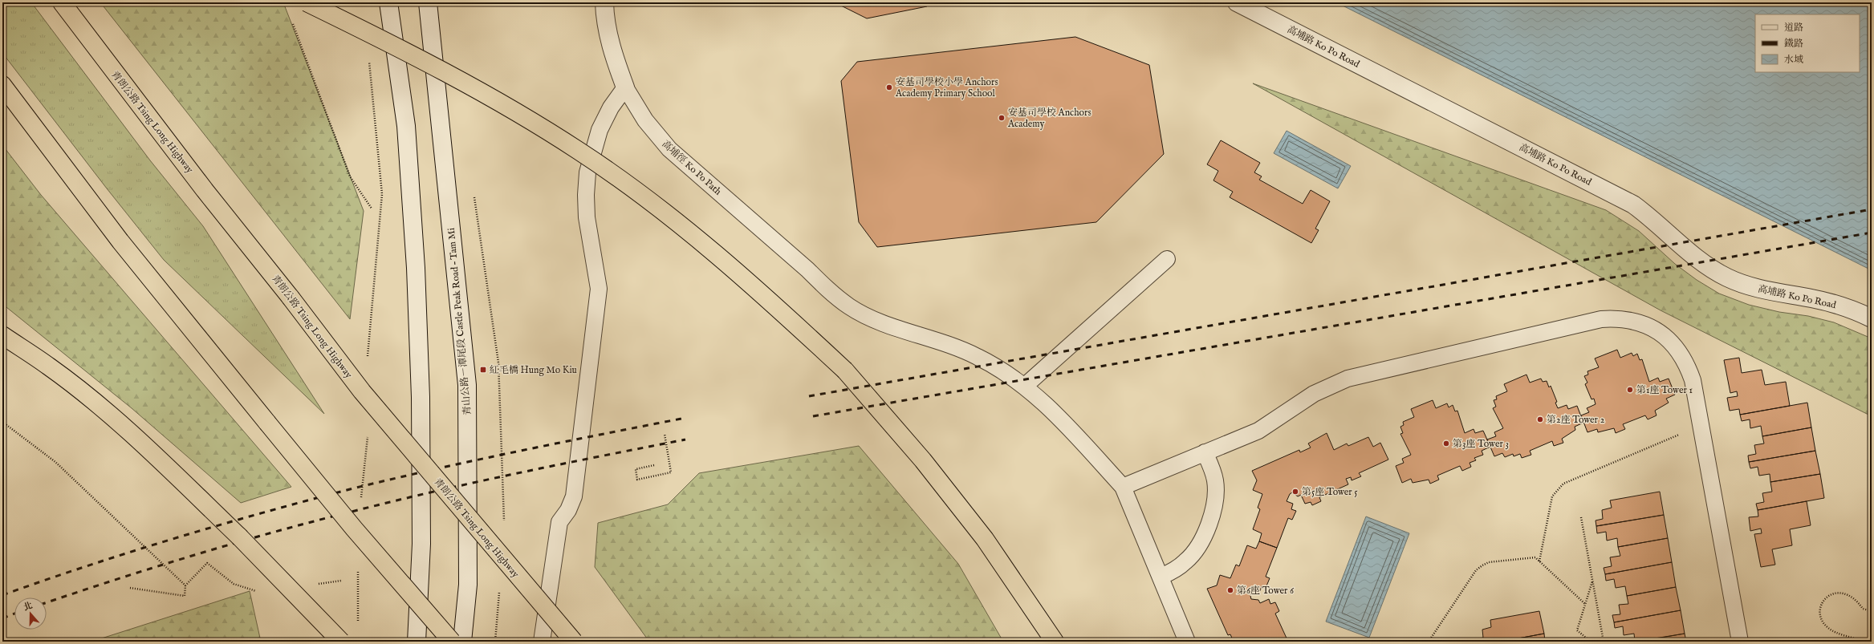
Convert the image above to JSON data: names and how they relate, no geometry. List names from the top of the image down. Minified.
{"streets":{"highway":["青朗公路 Tsing Long Highway"],"main road":["高埔路 Ko Po Road","高埔徑 Ko Po Path","青山公路－潭尾段 Castle Peak Road – Tam Mi"]},"places":{"other":["安基司學校小學 Anchors Academy Primary School","安基司學校 Anchors Academy","第1座 Tower 1","第2座 Tower 2","第3座 Tower 3","第5座 Tower 5","第6座 Tower 6"],"transit":["紅毛橋 Hung Mo Kiu"]},"legend":["道路","鐵路","水域"],"north":"top"}
